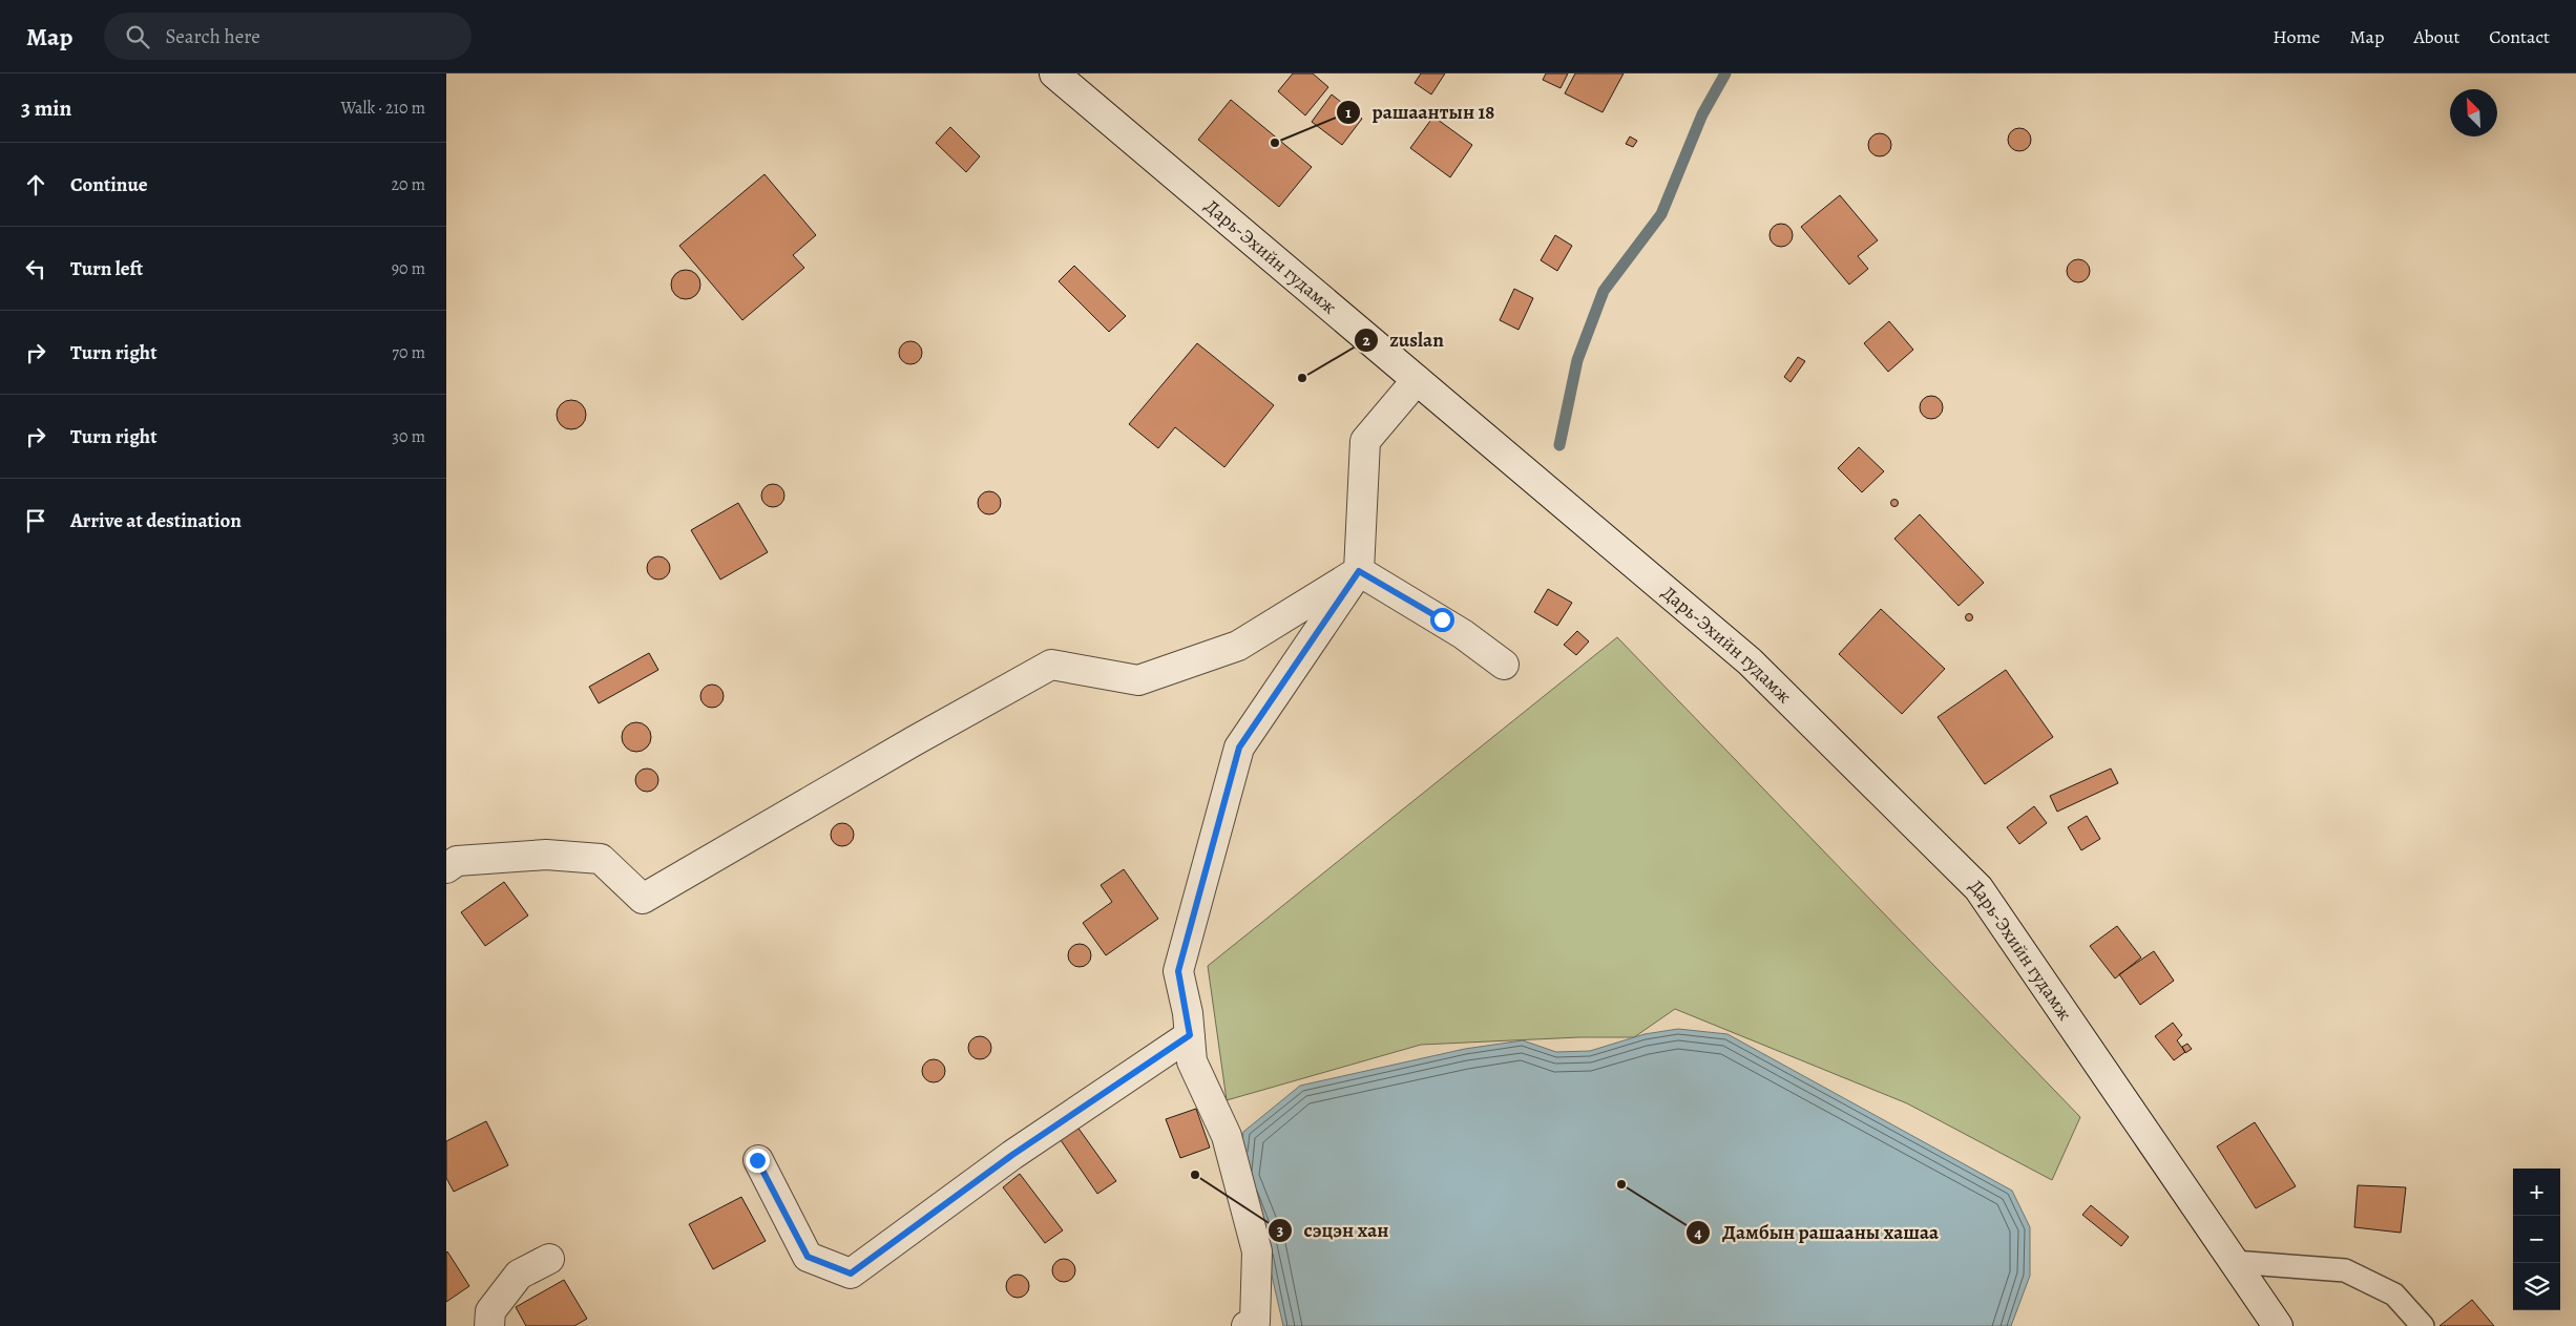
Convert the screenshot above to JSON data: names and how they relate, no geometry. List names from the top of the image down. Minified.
{"streets":{"street":["Дарь-Эхийн гудамж"]},"places":["рашаантын 18","zuslan","сэцэн хан","Дамбын рашааны хашаа"],"north":"top left","page":{"header":"Map","search":"Search here","nav":["Home","Map","About","Contact"],"heading":["3 min","Walk · 210 m"],"list":[["Continue","20 m"],["Turn left","90 m"],["Turn right","70 m"],["Turn right","30 m"],"Arrive at destination"],"map_buttons":["+","−"]}}
